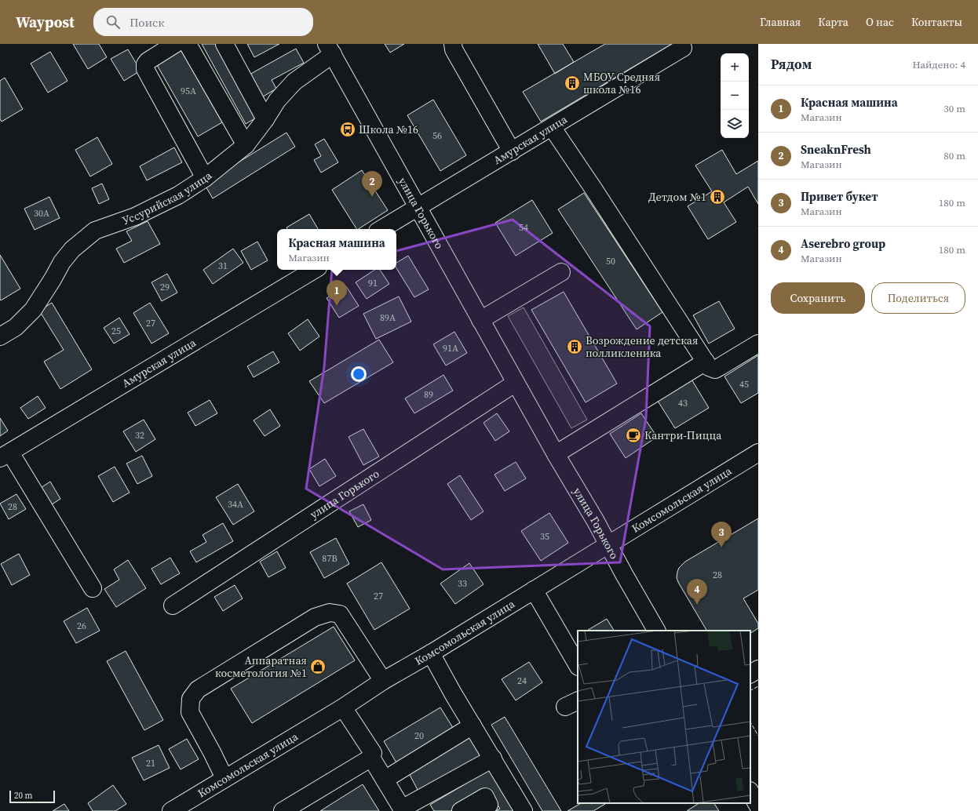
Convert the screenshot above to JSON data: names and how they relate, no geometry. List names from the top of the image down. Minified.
{"streets":{"main road":["Амурская улица","Уссурийская улица","улица Горького","Комсомольская улица"]},"crossings":[["Амурская улица","улица Горького"],["Уссурийская улица","улица Горького"],["улица Горького","Комсомольская улица"]],"places":{"building":["МБОУ Средняя школа №16","Детдом №1","Возрождение детская полликленика"],"bus stop":["Школа №16"],"cafe":["Кантри-Пицца"],"shop":["Аппаратная косметология №1"]},"house_numbers":["95А","56","30А","54","50","31","91","29","89А","27","25","91А","45","89","43","32","34А","28","35","87В","28","33","27","26","24","20","21"],"scale_bar":"20 m","page":{"header":"Waypost","search":"Поиск","nav":["Главная","Карта","О нас","Контакты"],"heading":["Рядом","Найдено: 4"],"map_buttons":["+","−"],"list":[{"mark":"1","name":"Красная машина","note":"Магазин","value":"30 m"},{"mark":"2","name":"SneaknFresh","note":"Магазин","value":"80 m"},{"mark":"3","name":"Привет букет","note":"Магазин","value":"180 m"},{"mark":"4","name":"Aserebro group","note":"Магазин","value":"180 m"}],"pins":["2","1","3","4"],"popup":["Красная машина","Магазин"],"buttons":["Сохранить","Поделиться"],"scale":"20 m"}}
